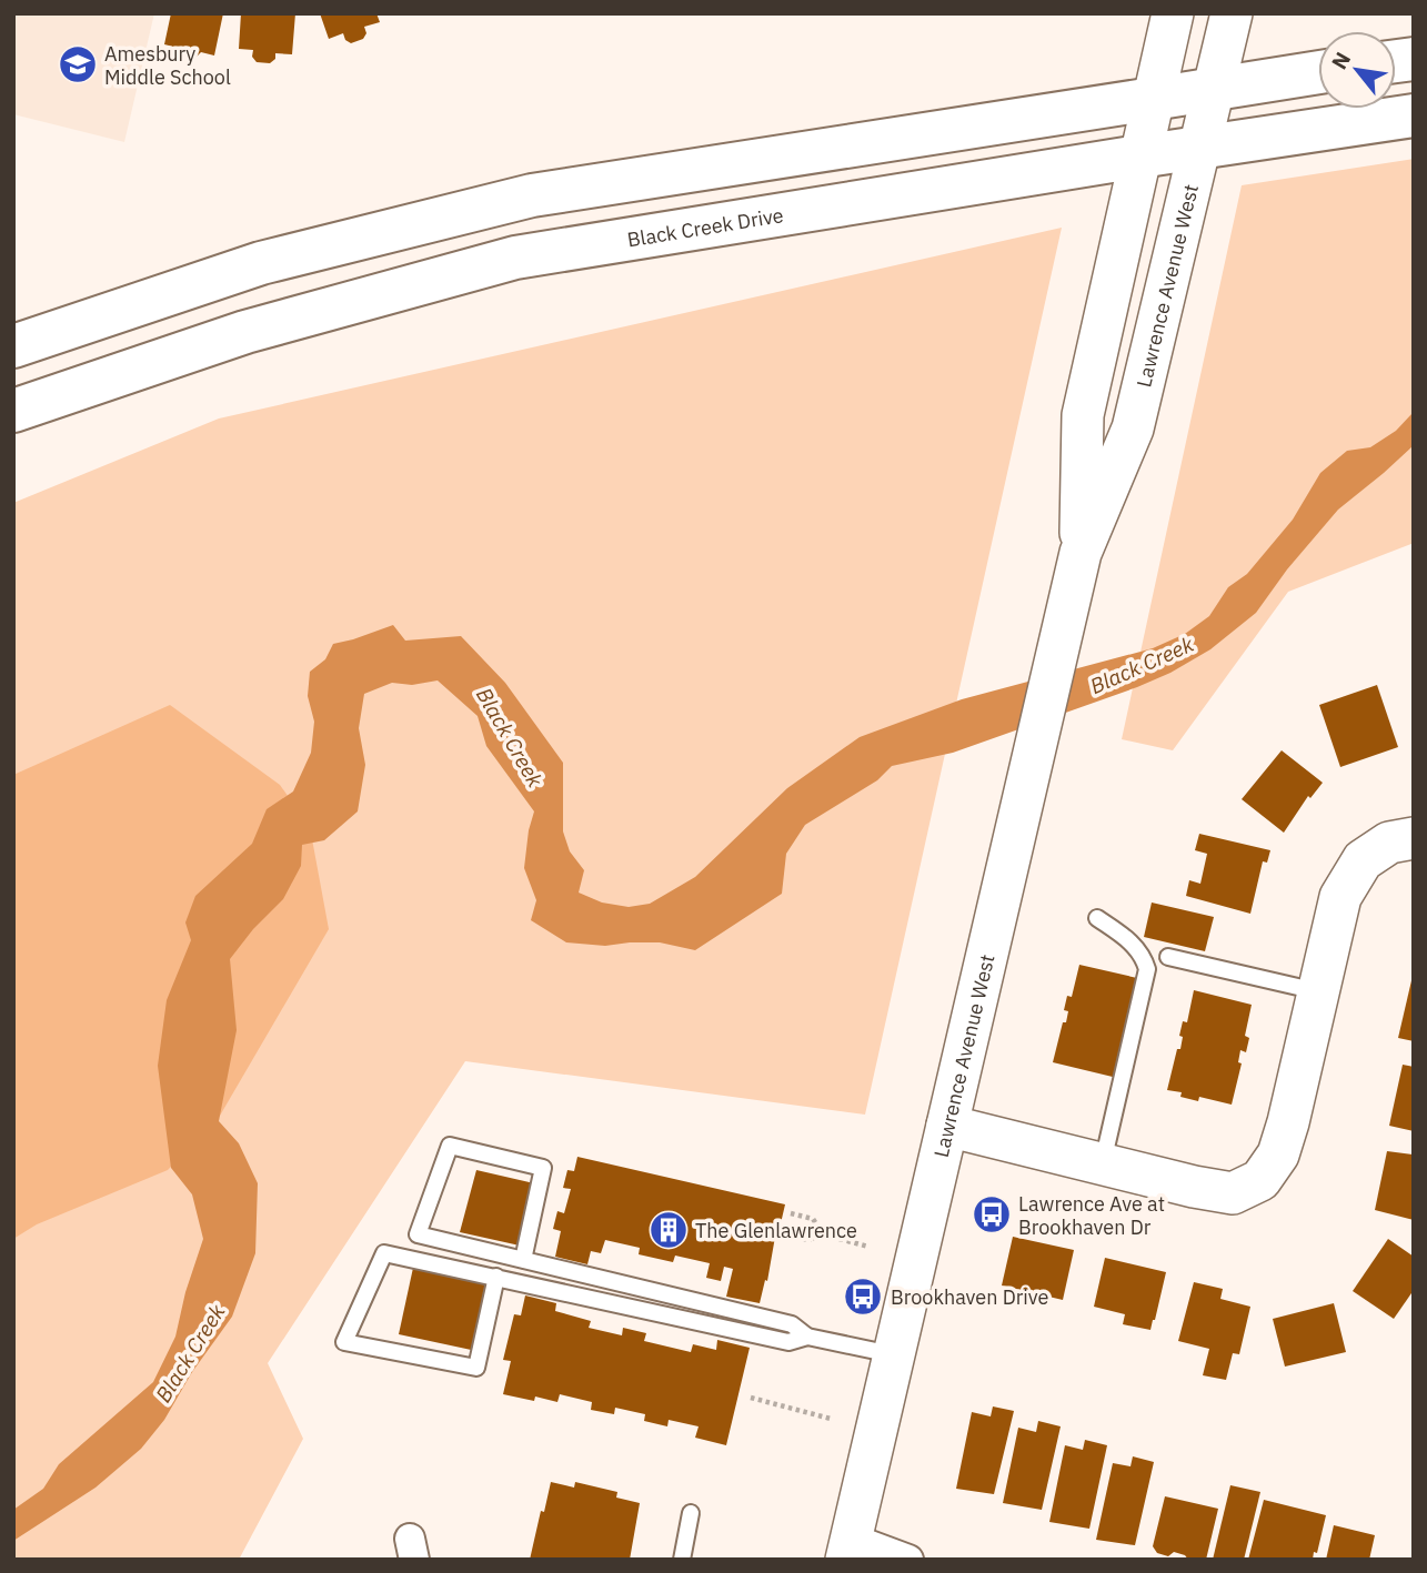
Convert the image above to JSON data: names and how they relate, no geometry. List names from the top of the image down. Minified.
{"streets":{"main road":["Black Creek Drive","Lawrence Avenue West"]},"crossings":[["Black Creek Drive","Lawrence Avenue West"]],"water":["Black Creek"],"places":{"school or university":["Amesbury Middle School"],"bus stop":["Lawrence Ave at Brookhaven Dr","Brookhaven Drive"],"building":["The Glenlawrence"]},"north":"top left"}
